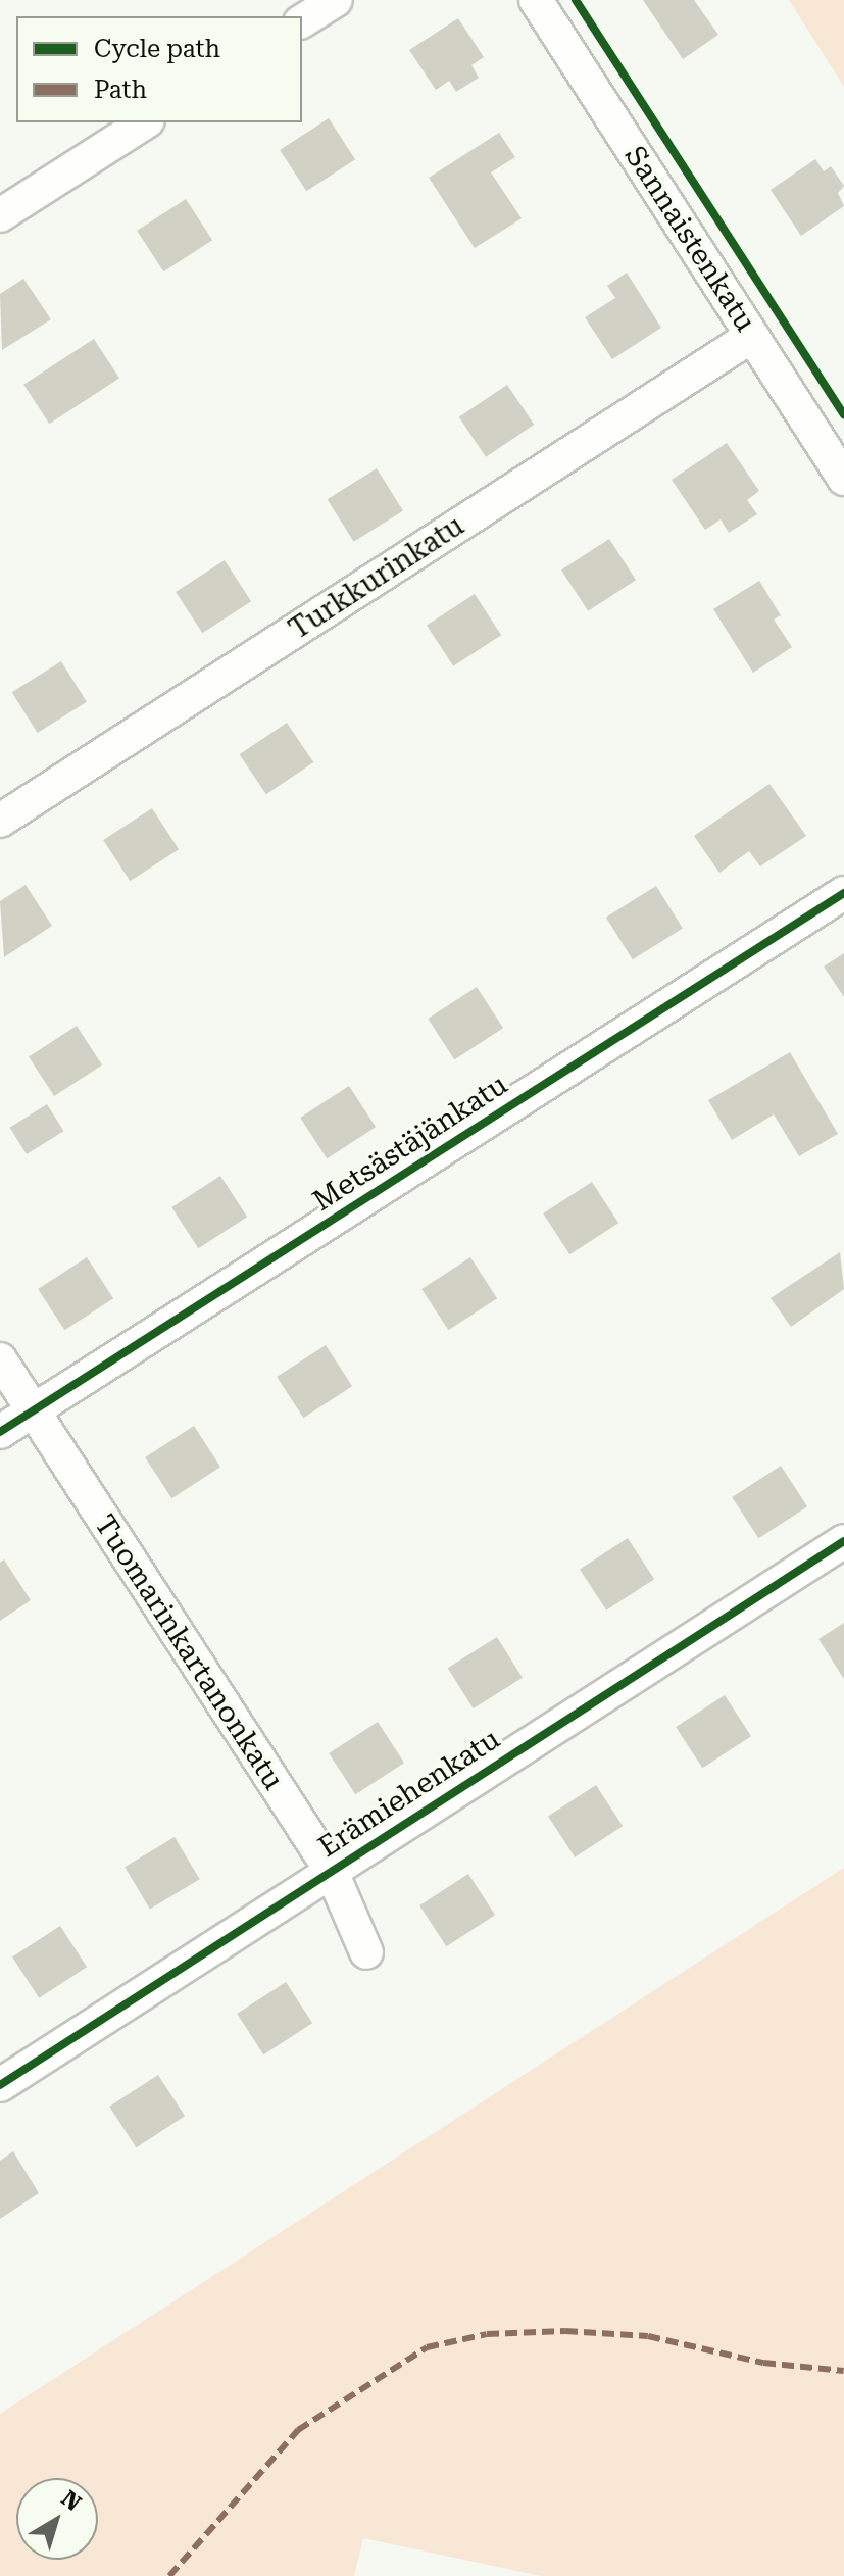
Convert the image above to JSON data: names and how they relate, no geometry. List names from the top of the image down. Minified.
{"streets":{"street":["Sannaistenkatu","Turkkurinkatu","Metsästäjänkatu","Tuomarinkartanonkatu","Erämiehenkatu"]},"crossings":[["Sannaistenkatu","Turkkurinkatu"],["Metsästäjänkatu","Tuomarinkartanonkatu"],["Tuomarinkartanonkatu","Erämiehenkatu"]],"legend":["Cycle path","Path"],"north":"top right"}
